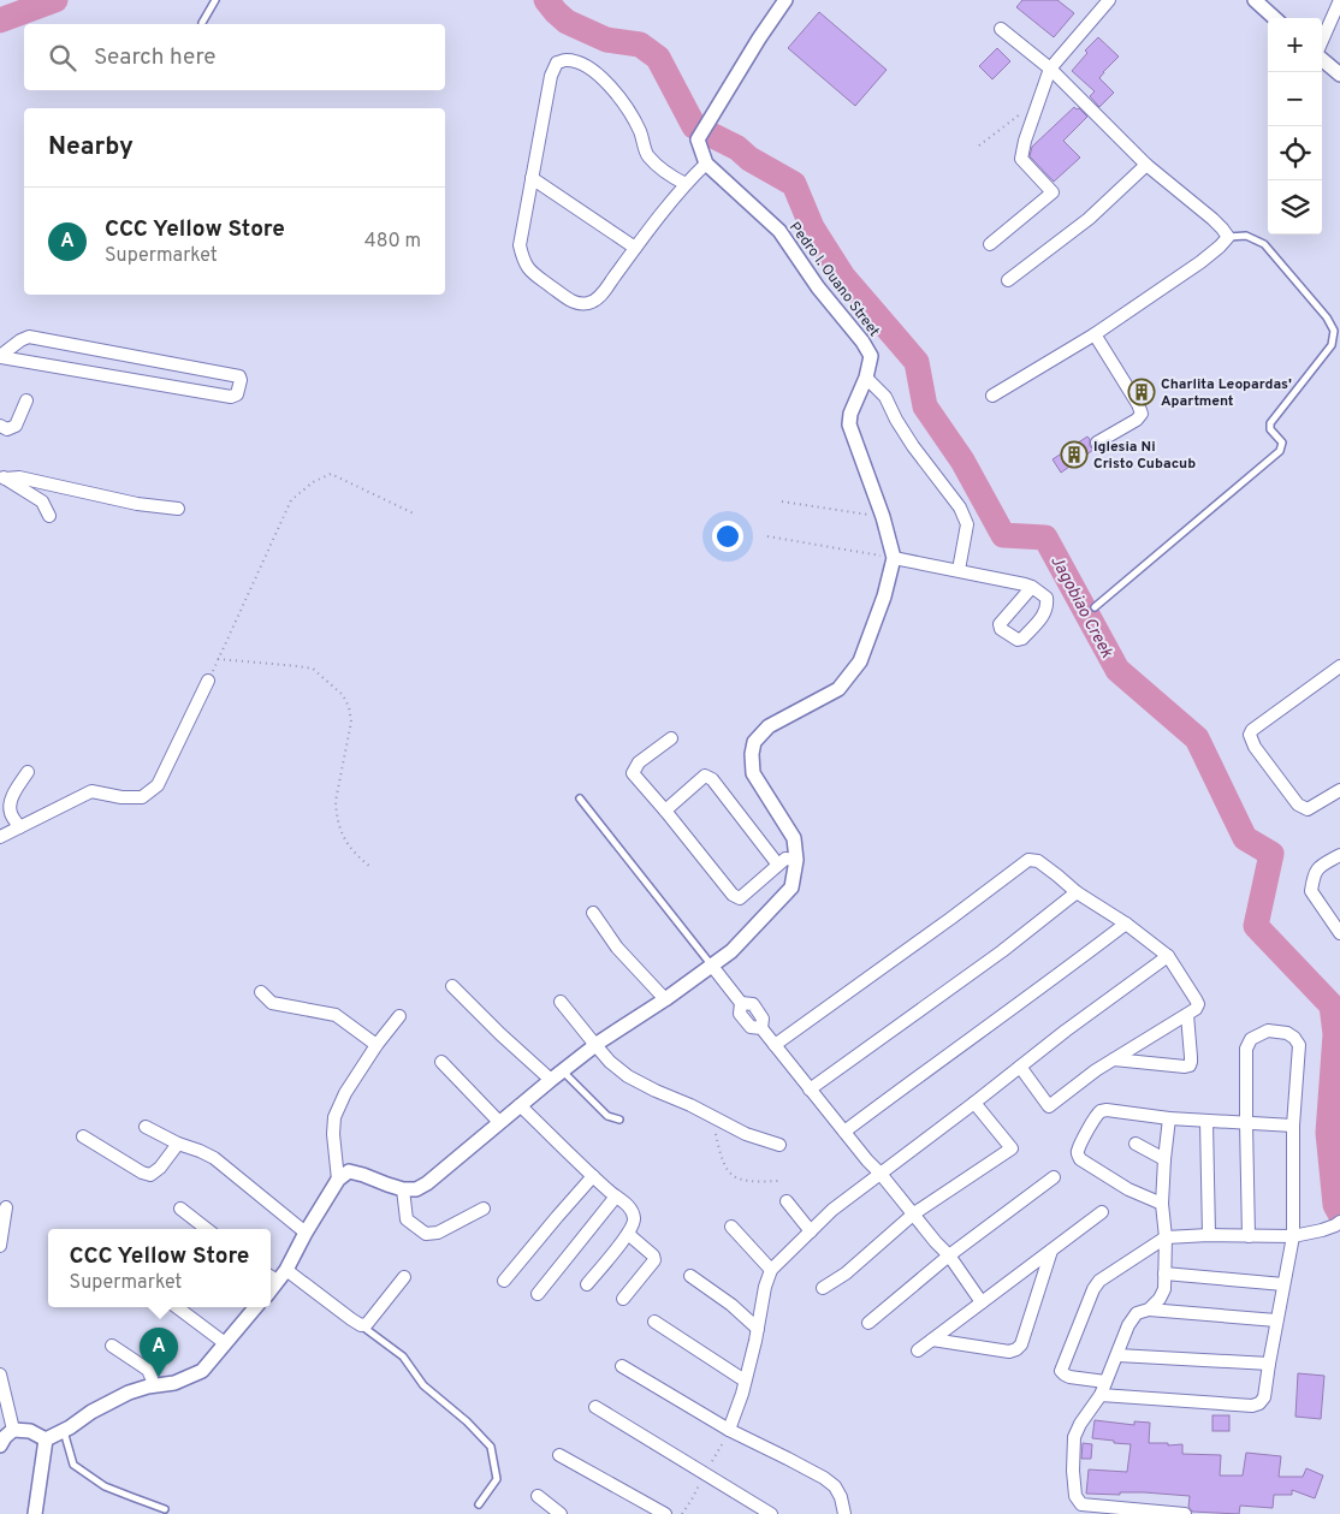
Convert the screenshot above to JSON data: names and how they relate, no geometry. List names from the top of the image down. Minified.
{"streets":{"street":["Pedro I. Ouano Street"]},"water":["Jagobiao Creek"],"places":{"building":["Charlita Leopardas' Apartment","Iglesia Ni Cristo Cubacub"]},"page":{"map_buttons":["+","−"],"search":"Search here","heading":"Nearby","list":[{"mark":"A","name":"CCC Yellow Store","note":"Supermarket","value":"480 m"}],"popup":["CCC Yellow Store","Supermarket"],"pins":"A"}}
